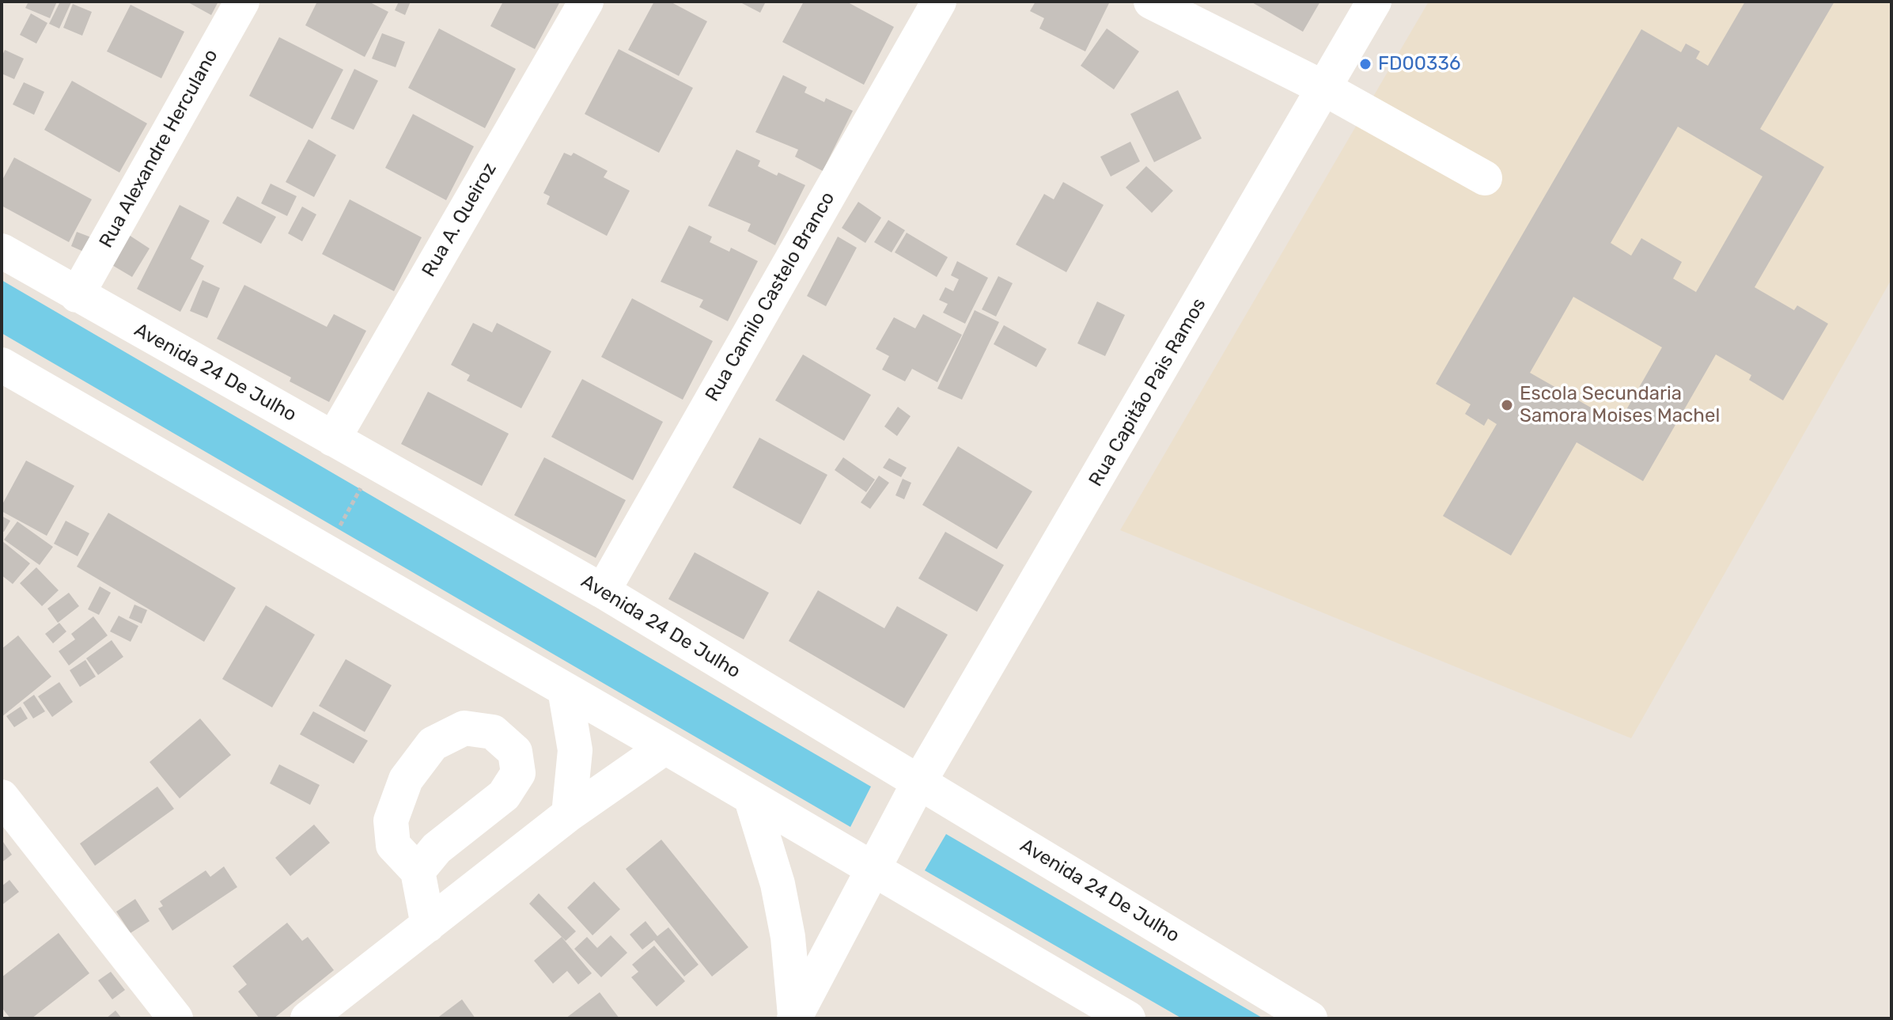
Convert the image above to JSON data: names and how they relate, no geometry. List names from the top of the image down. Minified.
{"streets":{"street":["Rua Alexandre Herculano","Rua A. Queiroz","Rua Camilo Castelo Branco","Avenida 24 De Julho","Rua Capitão Pais Ramos"]},"crossings":[["Rua Alexandre Herculano","Avenida 24 De Julho"],["Rua A. Queiroz","Avenida 24 De Julho"],["Rua Camilo Castelo Branco","Avenida 24 De Julho"],["Avenida 24 De Julho","Rua Capitão Pais Ramos"]],"places":["FD00336","Escola Secundaria Samora Moises Machel"]}
